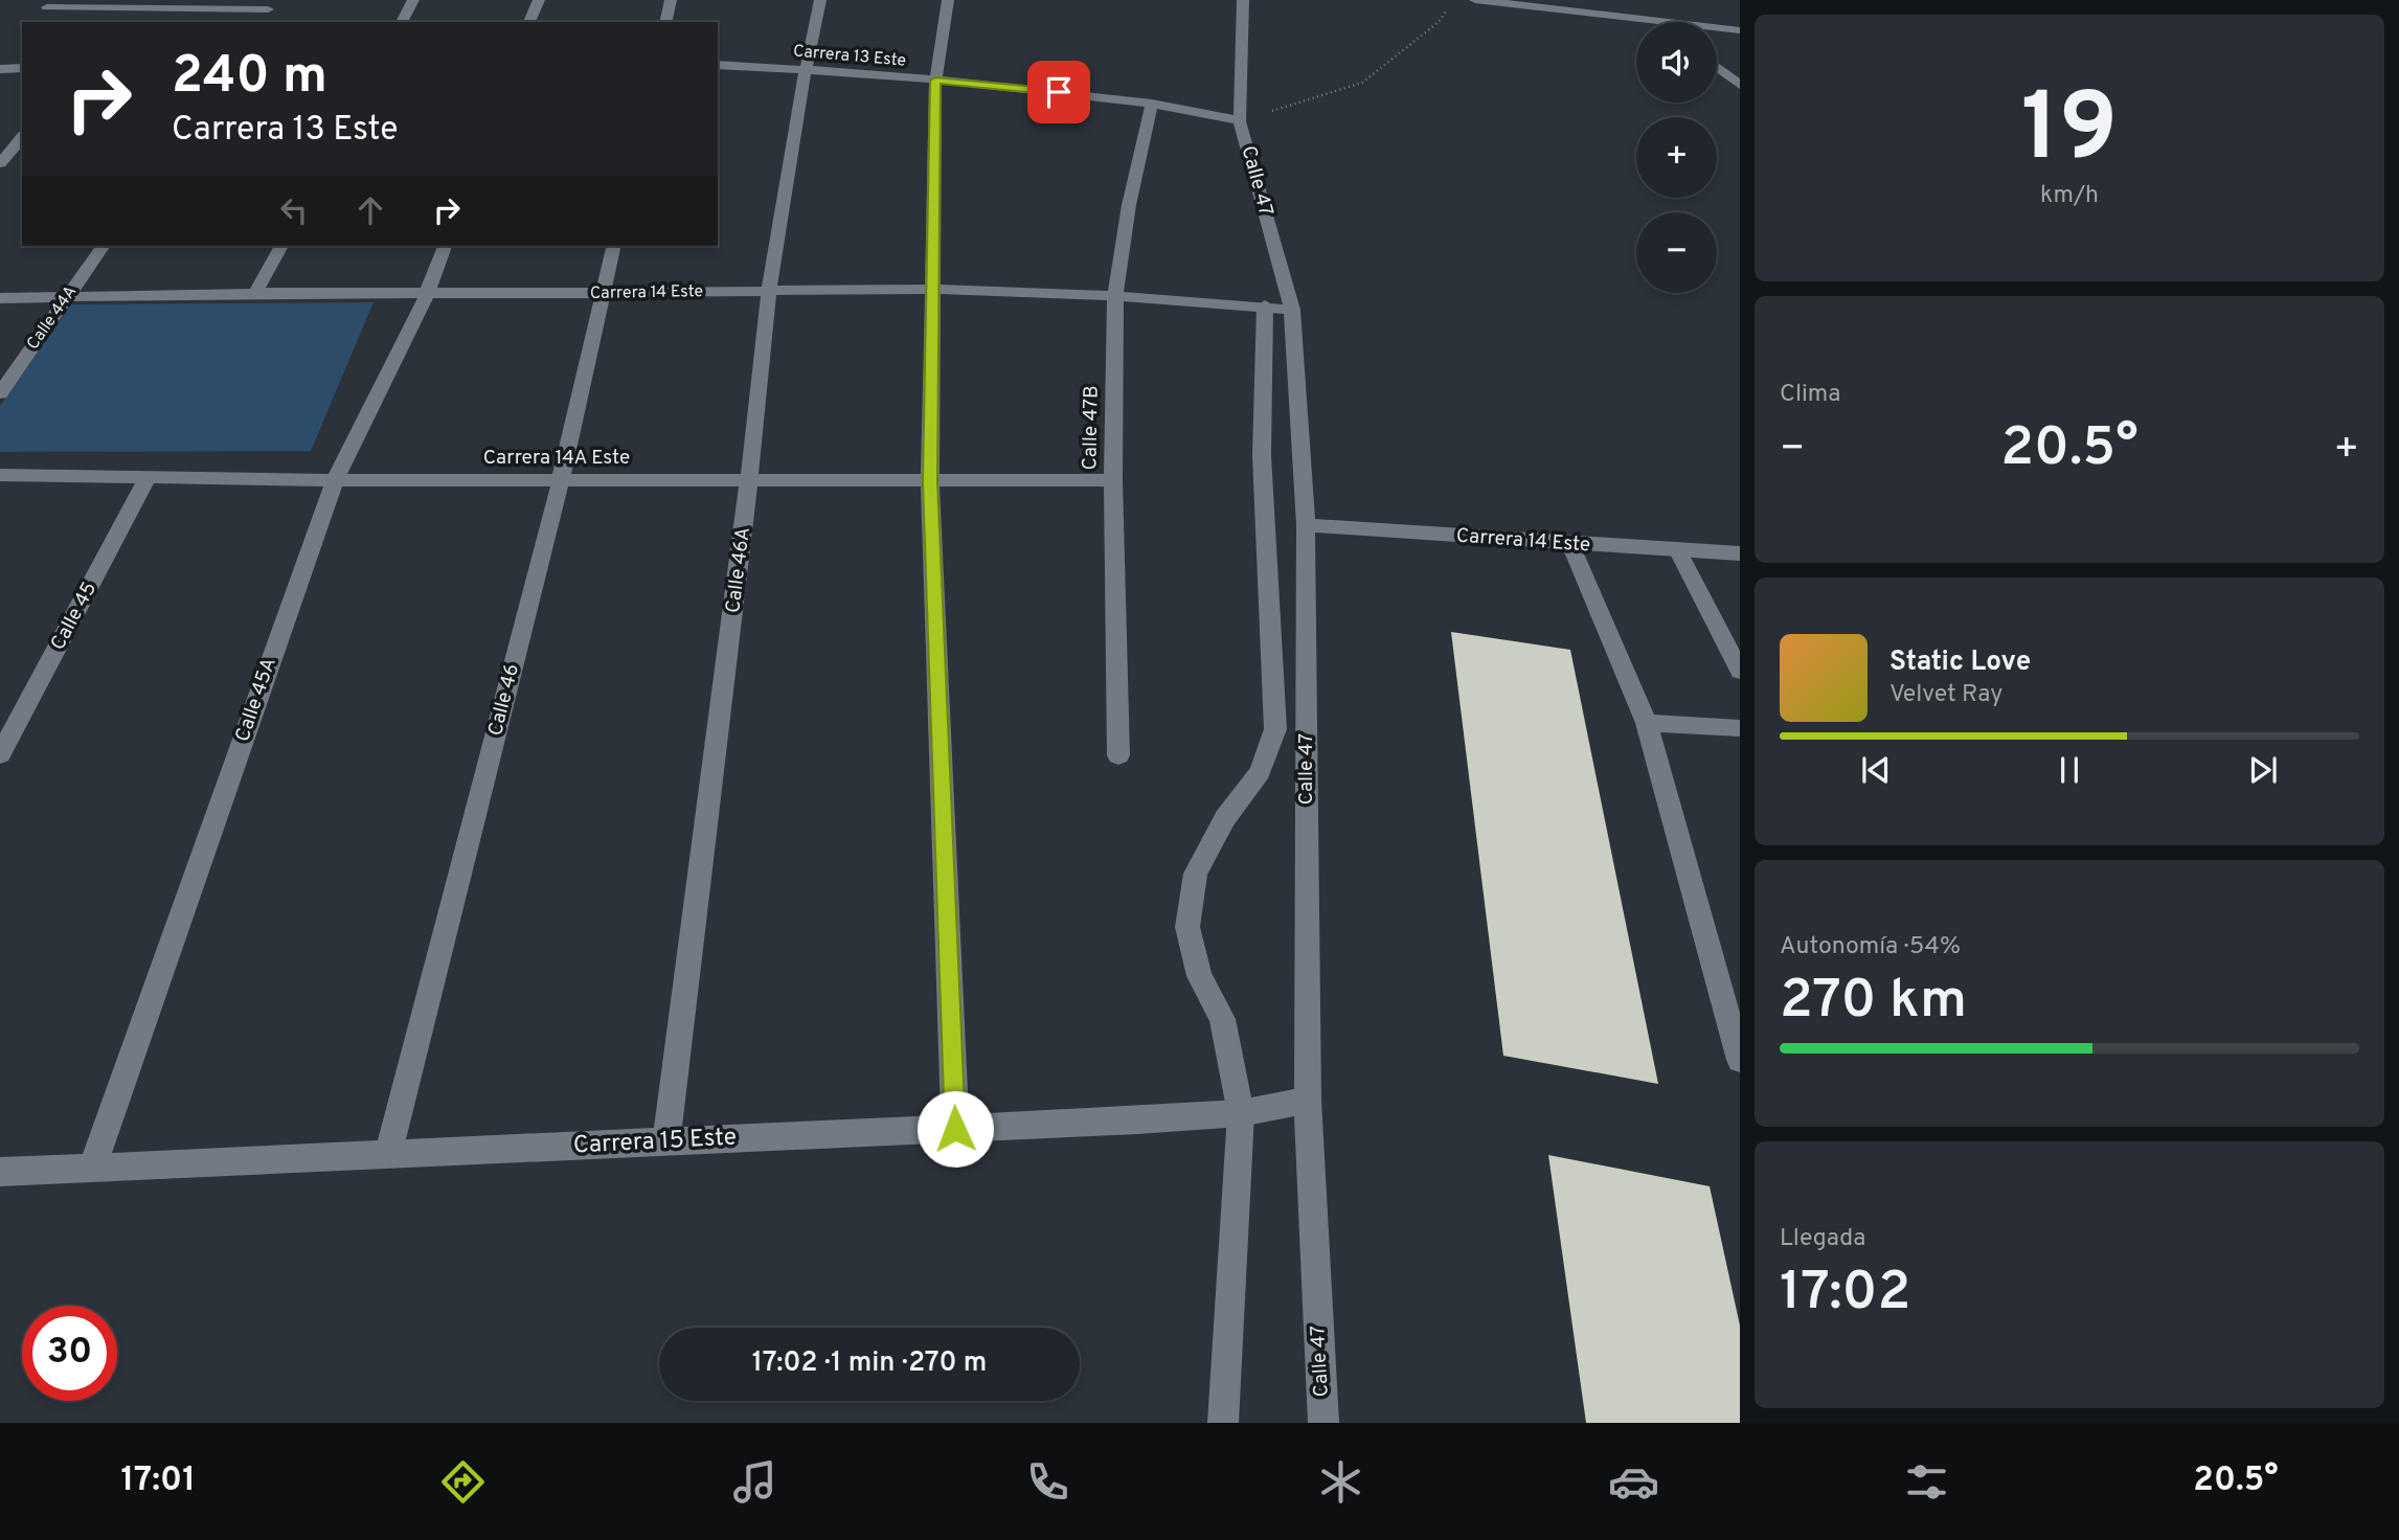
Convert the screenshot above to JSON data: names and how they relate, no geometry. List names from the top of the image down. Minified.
{"streets":{"street":["Carrera 13 Este","Calle 47","Carrera 14 Este","Calle 44A","Calle 47B","Carrera 14A Este","Calle 46A","Calle 45","Calle 45A","Calle 46","Carrera 15 Este"]},"crossings":[["Carrera 13 Este","Calle 47"],["Carrera 13 Este","Calle 47B"],["Carrera 13 Este","Calle 46A"],["Calle 47","Carrera 14 Este"],["Calle 47","Carrera 15 Este"],["Carrera 14 Este","Calle 44A"],["Carrera 14 Este","Calle 47B"],["Carrera 14 Este","Calle 46A"],["Carrera 14 Este","Calle 45A"],["Carrera 14 Este","Calle 46"],["Calle 47B","Carrera 14A Este"],["Carrera 14A Este","Calle 46A"],["Carrera 14A Este","Calle 45"],["Carrera 14A Este","Calle 45A"],["Carrera 14A Este","Calle 46"],["Calle 46A","Carrera 15 Este"],["Calle 45A","Carrera 15 Este"],["Calle 46","Carrera 15 Este"]],"page":{"tile":[["19","km/h"],"Clima",["Autonomía · 54%","270 km"],["Llegada","17:02"]],"map_buttons":["+","−"],"turn":["240 m","Carrera 13 Este"],"heat":["−","20.5°","+"],"song":["Static Love","Velvet Ray"],"limit":"30","trip":"17:02 · 1 min · 270 m","tabs":["17:01","20.5°"]}}
